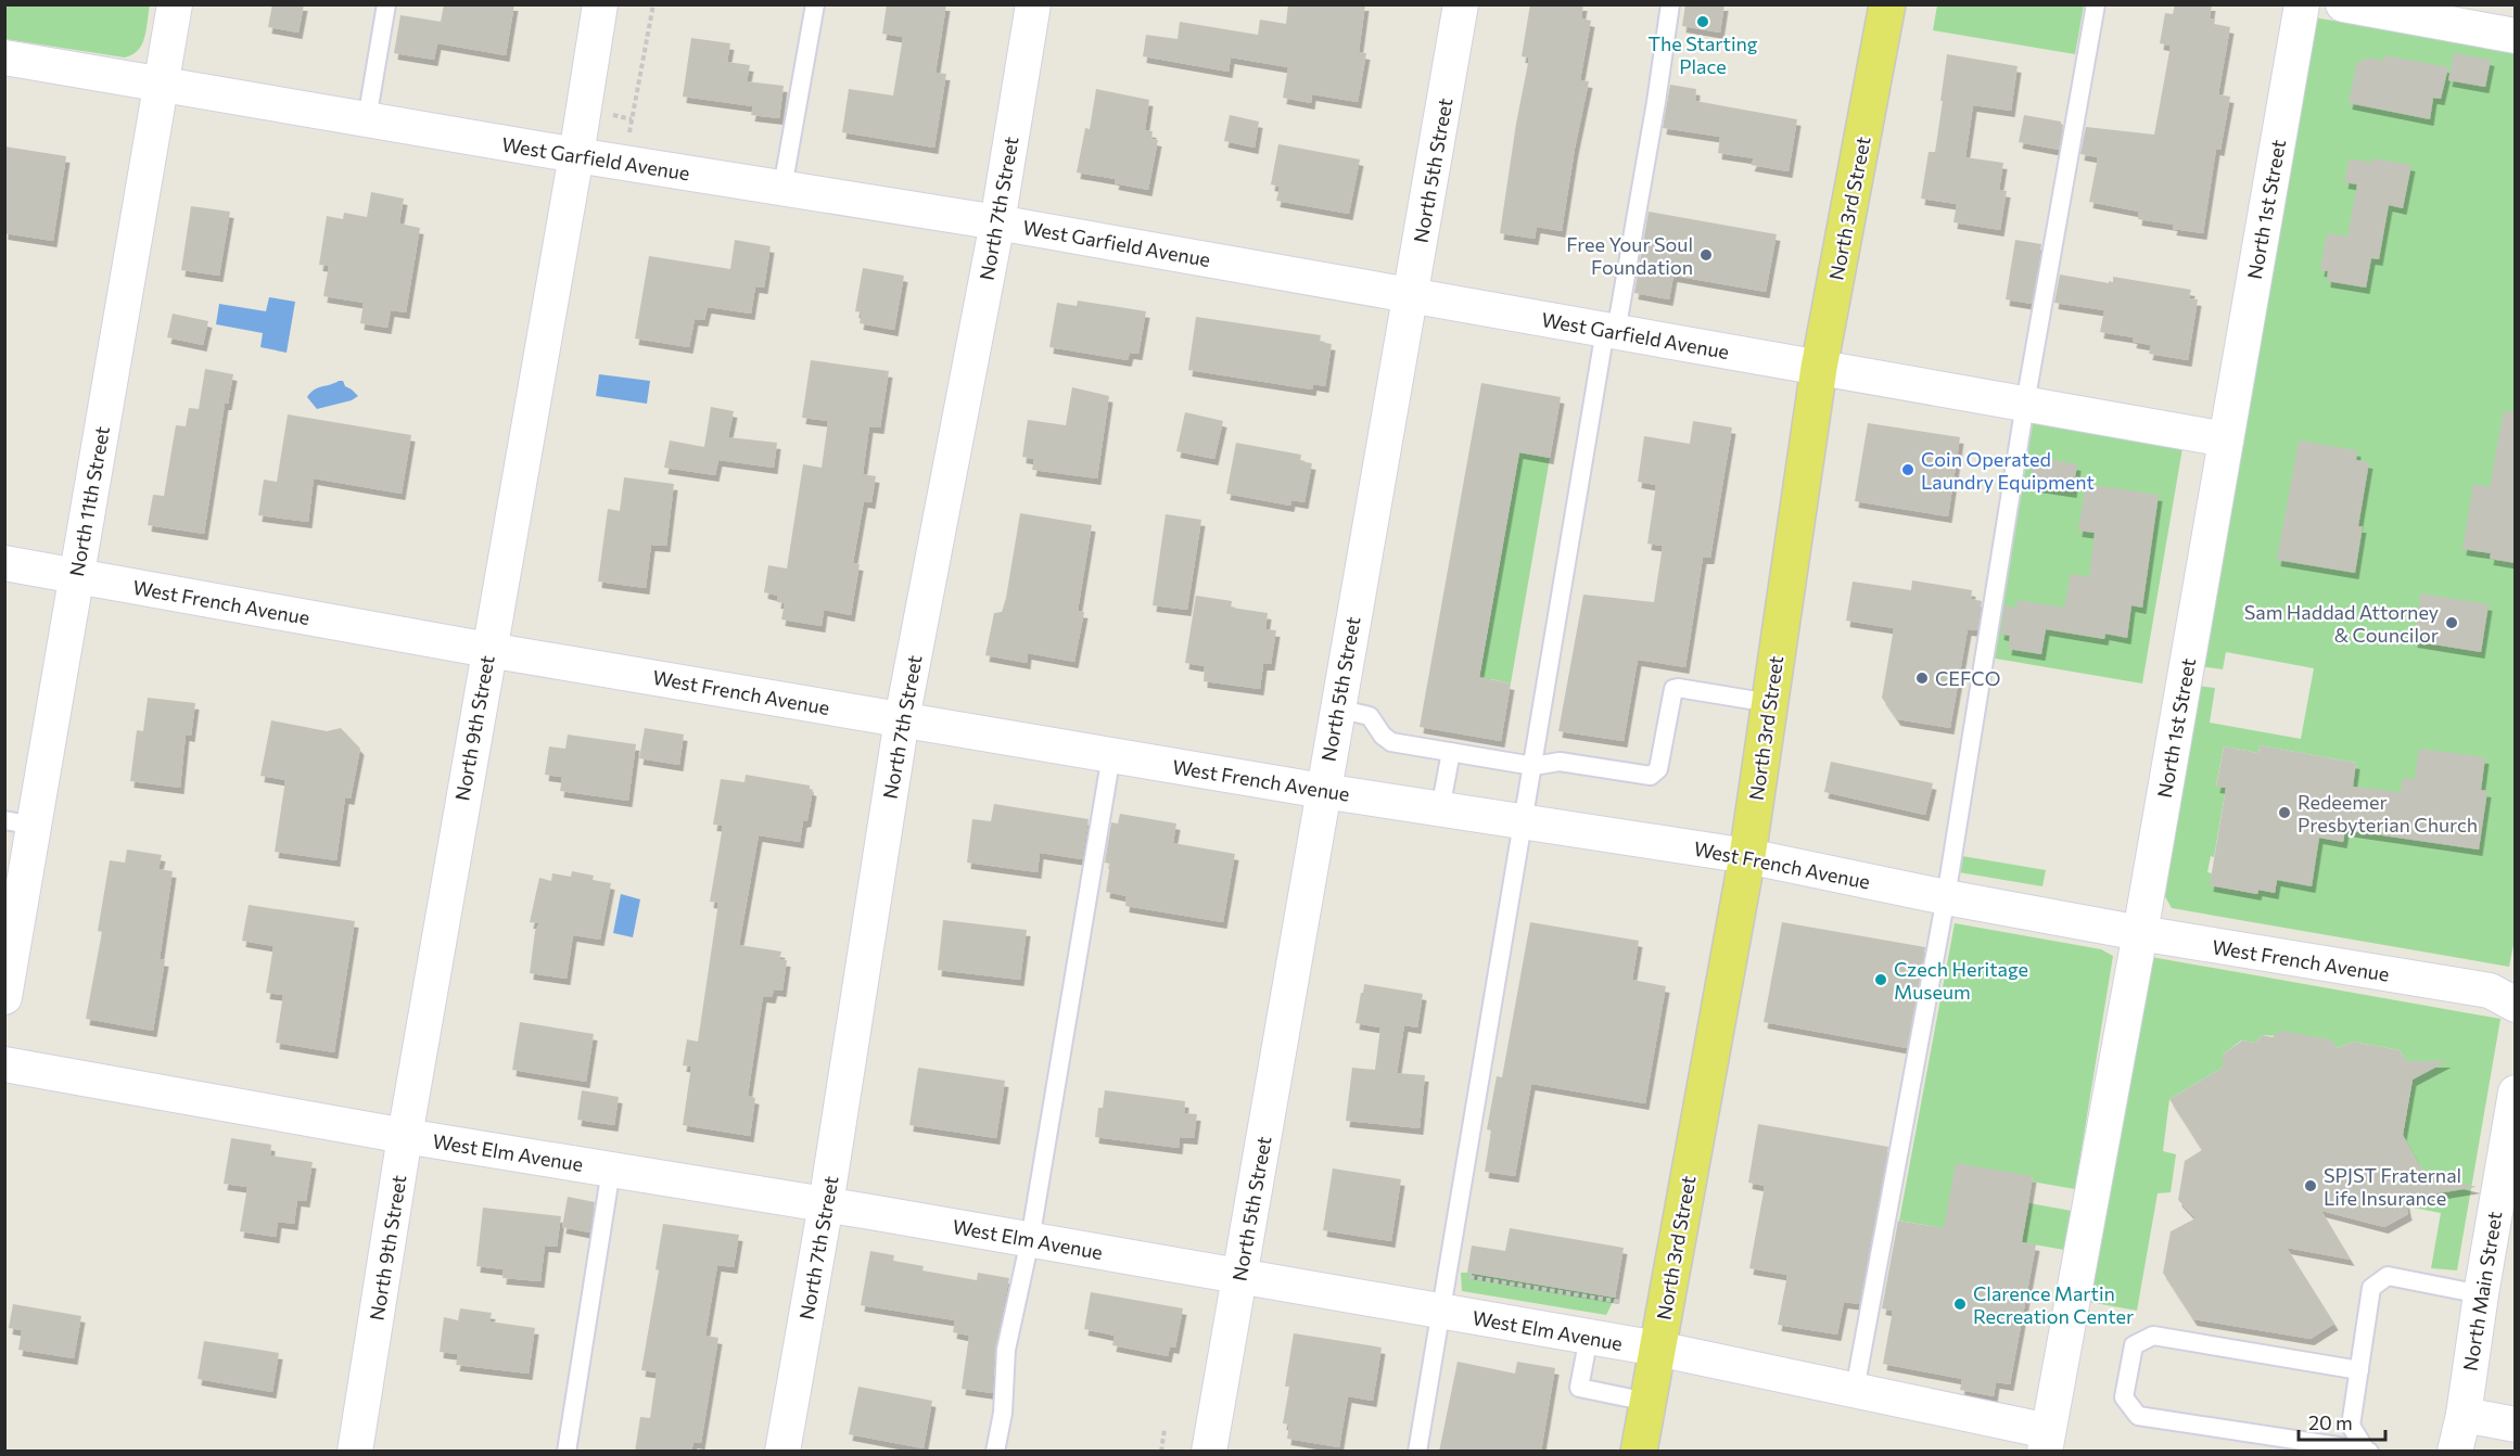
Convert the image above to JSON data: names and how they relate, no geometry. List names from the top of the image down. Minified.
{"streets":{"main road":["North 3rd Street"],"street":["West Garfield Avenue","North 5th Street","North 7th Street","North 1st Street","North 11th Street","West French Avenue","North 9th Street","West Elm Avenue","North Main Street"]},"crossings":[["West Garfield Avenue","North 5th Street"],["West Garfield Avenue","North 7th Street"],["West Garfield Avenue","North 3rd Street"],["West Garfield Avenue","North 1st Street"],["West Garfield Avenue","North 11th Street"],["West Garfield Avenue","North 9th Street"],["North 5th Street","West French Avenue"],["North 5th Street","West Elm Avenue"],["North 7th Street","West French Avenue"],["North 7th Street","West Elm Avenue"],["North 3rd Street","West French Avenue"],["North 3rd Street","West Elm Avenue"],["North 1st Street","West French Avenue"],["North 1st Street","West Elm Avenue"],["North 11th Street","West French Avenue"],["West French Avenue","North 9th Street"],["North 9th Street","West Elm Avenue"]],"places":["The Starting Place","Free Your Soul Foundation","Coin Operated Laundry Equipment","Sam Haddad Attorney & Councilor","CEFCO","Redeemer Presbyterian Church","Czech Heritage Museum","SPJST Fraternal Life Insurance","Clarence Martin Recreation Center"],"scale_bar":"20 m"}
